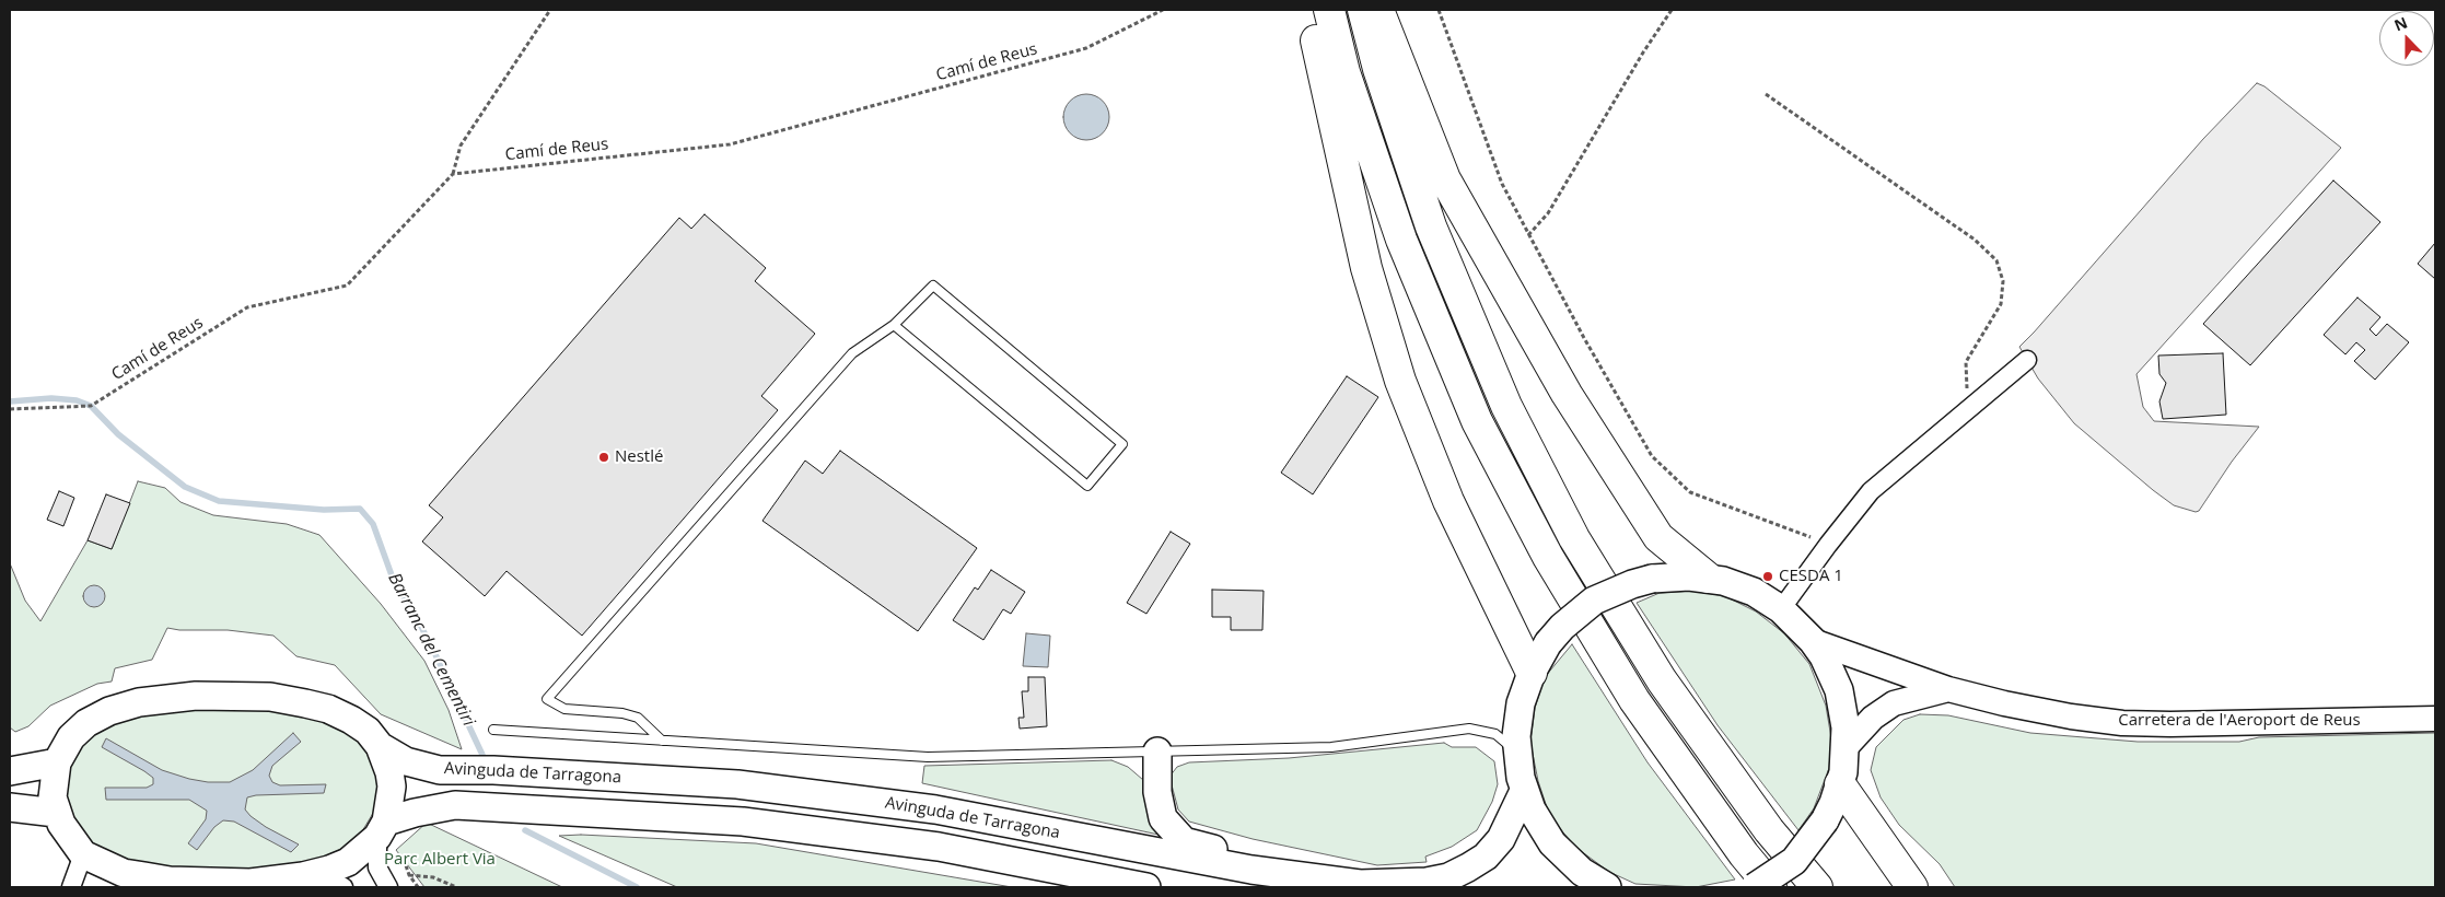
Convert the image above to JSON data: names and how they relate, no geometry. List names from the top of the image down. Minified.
{"streets":{"main road":["Carretera de l'Aeroport de Reus","Avinguda de Tarragona"],"path":["Camí de Reus"]},"water":["Barranc del Cementiri"],"parks":["Parc Albert Via"],"places":["Nestlé","CESDA 1"],"north":"top"}
